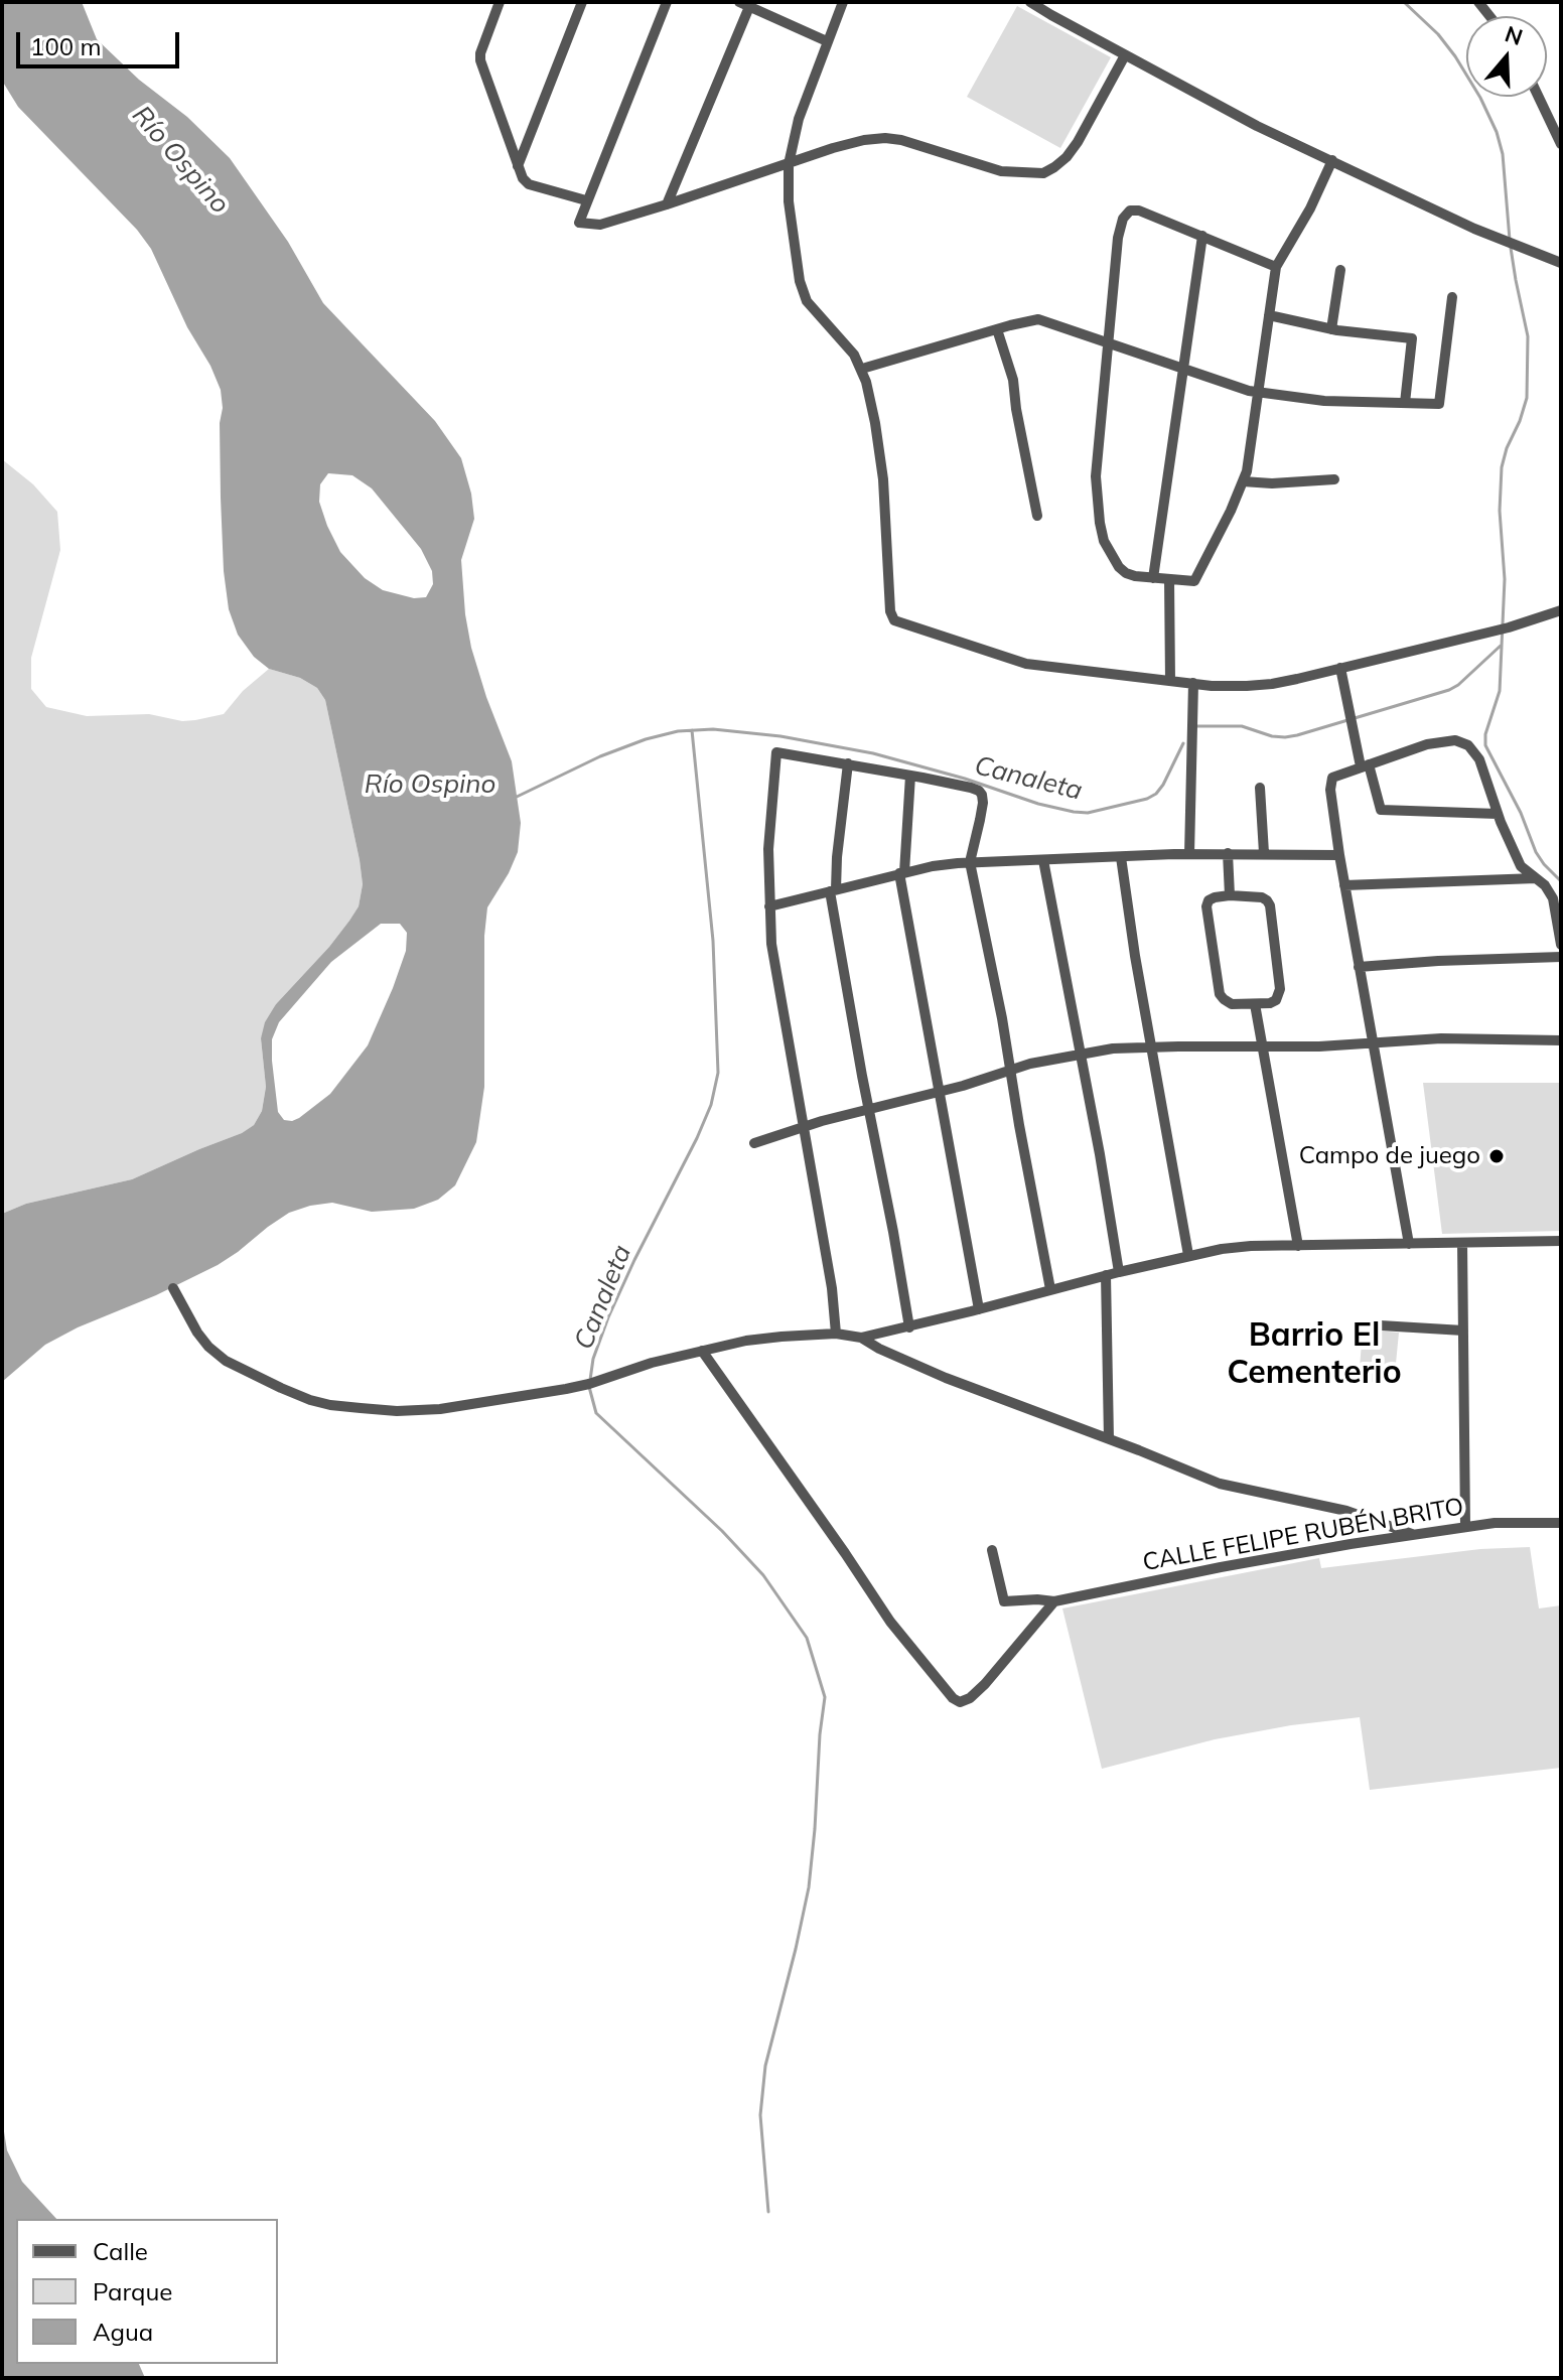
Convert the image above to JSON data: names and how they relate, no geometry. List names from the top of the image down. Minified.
{"streets":{"street":["CALLE FELIPE RUBÉN BRITO"]},"districts":["Barrio El Cementerio"],"water":["Río Ospino","Canaleta"],"places":["Campo de juego"],"legend":["Calle","Parque","Agua"],"scale_bar":"100 m","north":"top"}
